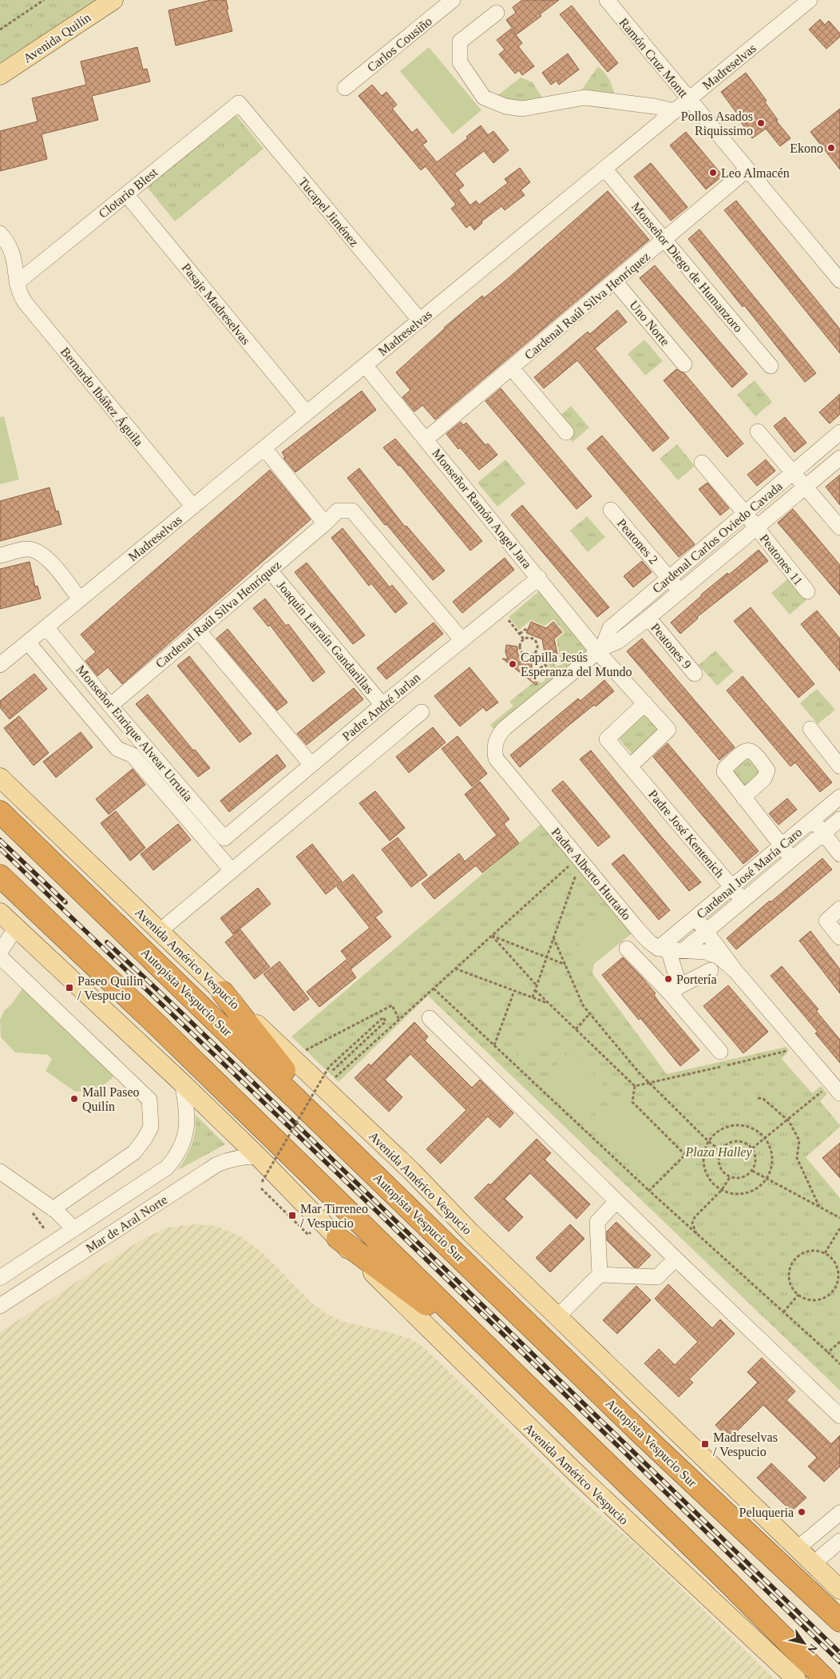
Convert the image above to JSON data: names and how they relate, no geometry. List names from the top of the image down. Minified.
{"streets":{"highway":["Autopista Vespucio Sur"],"main road":["Avenida Quilín","Avenida Américo Vespucio"],"street":["Carlos Cousiño","Ramón Cruz Montt","Madreselvas","Clotario Blest","Tucapel Jiménez","Monseñor Diego de Humanzoro","Pasaje Madreselvas","Cardenal Raúl Silva Henríquez","Uno Norte","Bernardo Ibáñez Águila","Monseñor Ramón Angel Jara","Cardenal Carlos Oviedo Cavada","Peatones 2","Peatones 11","Joaquín Larraín Gandarillas","Peatones 9","Padre André Jarlan","Monseñor Enrique Alvear Urrutia","Padre José Kentenich","Cardenal José María Caro","Padre Alberto Hurtado","Mar de Aral Norte"]},"crossings":[["Ramón Cruz Montt","Madreselvas"],["Ramón Cruz Montt","Cardenal Raúl Silva Henríquez"],["Madreselvas","Tucapel Jiménez"],["Madreselvas","Monseñor Diego de Humanzoro"],["Madreselvas","Pasaje Madreselvas"],["Madreselvas","Bernardo Ibáñez Águila"],["Madreselvas","Monseñor Ramón Angel Jara"],["Madreselvas","Monseñor Enrique Alvear Urrutia"],["Clotario Blest","Tucapel Jiménez"],["Clotario Blest","Pasaje Madreselvas"],["Clotario Blest","Bernardo Ibáñez Águila"],["Monseñor Diego de Humanzoro","Cardenal Raúl Silva Henríquez"],["Cardenal Raúl Silva Henríquez","Uno Norte"],["Cardenal Raúl Silva Henríquez","Monseñor Ramón Angel Jara"],["Cardenal Raúl Silva Henríquez","Joaquín Larraín Gandarillas"],["Cardenal Raúl Silva Henríquez","Padre André Jarlan"],["Cardenal Raúl Silva Henríquez","Monseñor Enrique Alvear Urrutia"],["Monseñor Ramón Angel Jara","Cardenal Carlos Oviedo Cavada"],["Monseñor Ramón Angel Jara","Padre André Jarlan"],["Cardenal Carlos Oviedo Cavada","Peatones 2"],["Cardenal Carlos Oviedo Cavada","Peatones 11"],["Cardenal Carlos Oviedo Cavada","Peatones 9"],["Cardenal Carlos Oviedo Cavada","Padre Alberto Hurtado"],["Joaquín Larraín Gandarillas","Padre André Jarlan"],["Padre André Jarlan","Monseñor Enrique Alvear Urrutia"],["Padre José Kentenich","Cardenal José María Caro"],["Cardenal José María Caro","Padre Alberto Hurtado"],["Avenida Américo Vespucio","Mar de Aral Norte"]],"parks":["Plaza Halley"],"places":{"other":["Pollos Asados Riquissimo","Ekono","Leo Almacén","Capilla Jesús Esperanza del Mundo","Portería","Mall Paseo Quilín","Peluqueria"],"transit":["Paseo Quilin / Vespucio","Mar Tirreneo / Vespucio","Madreselvas / Vespucio"]},"north":"bottom right"}
